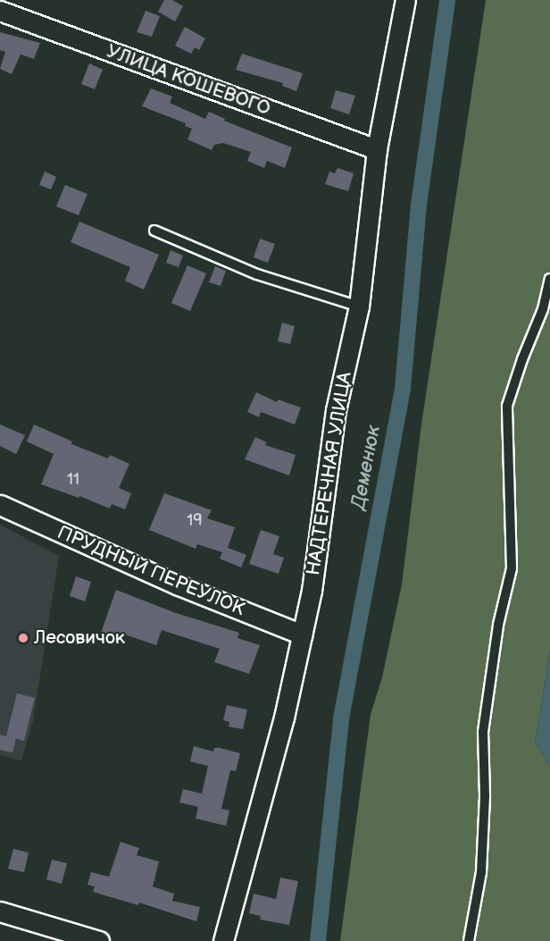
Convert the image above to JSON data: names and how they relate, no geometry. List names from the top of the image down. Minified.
{"streets":{"street":["УЛИЦА КОШЕВОГО","НАДТЕРЕЧНАЯ УЛИЦА","ПРУДНЫЙ ПЕРЕУЛОК"]},"crossings":[["УЛИЦА КОШЕВОГО","НАДТЕРЕЧНАЯ УЛИЦА"],["НАДТЕРЕЧНАЯ УЛИЦА","ПРУДНЫЙ ПЕРЕУЛОК"]],"water":["Деменюк"],"places":["Лесовичок"],"house_numbers":["11","19"]}
